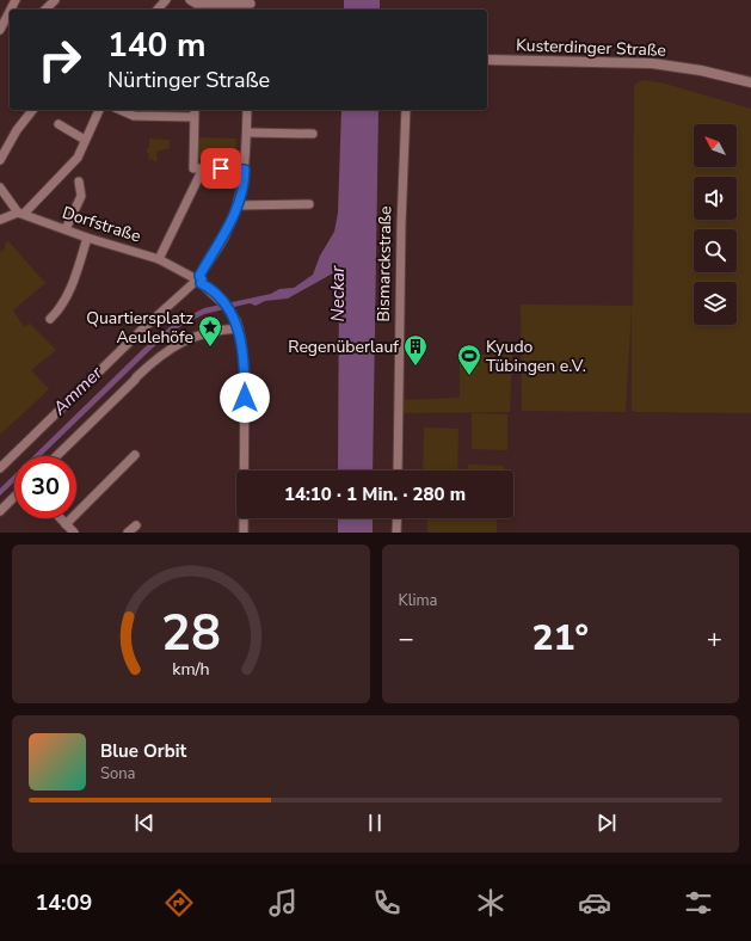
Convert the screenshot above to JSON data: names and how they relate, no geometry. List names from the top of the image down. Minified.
{"streets":{"street":["Kusterdinger Straße","Dorfstraße","Bismarckstraße"]},"water":["Neckar","Ammer"],"places":{"place":["Quartiersplatz Aeulehöfe"],"building":["Regenüberlauf"],"sports":["Kyudo Tübingen e.V."]},"north":"top left","page":{"turn":["140 m","Nürtinger Straße"],"limit":"30","trip":"14:10 · 1 Min. · 280 m","tile":"Klima","heat":["−","21°","+"],"song":["Blue Orbit","Sona"],"tabs":"14:09","gauge":["28","km/h"]}}
